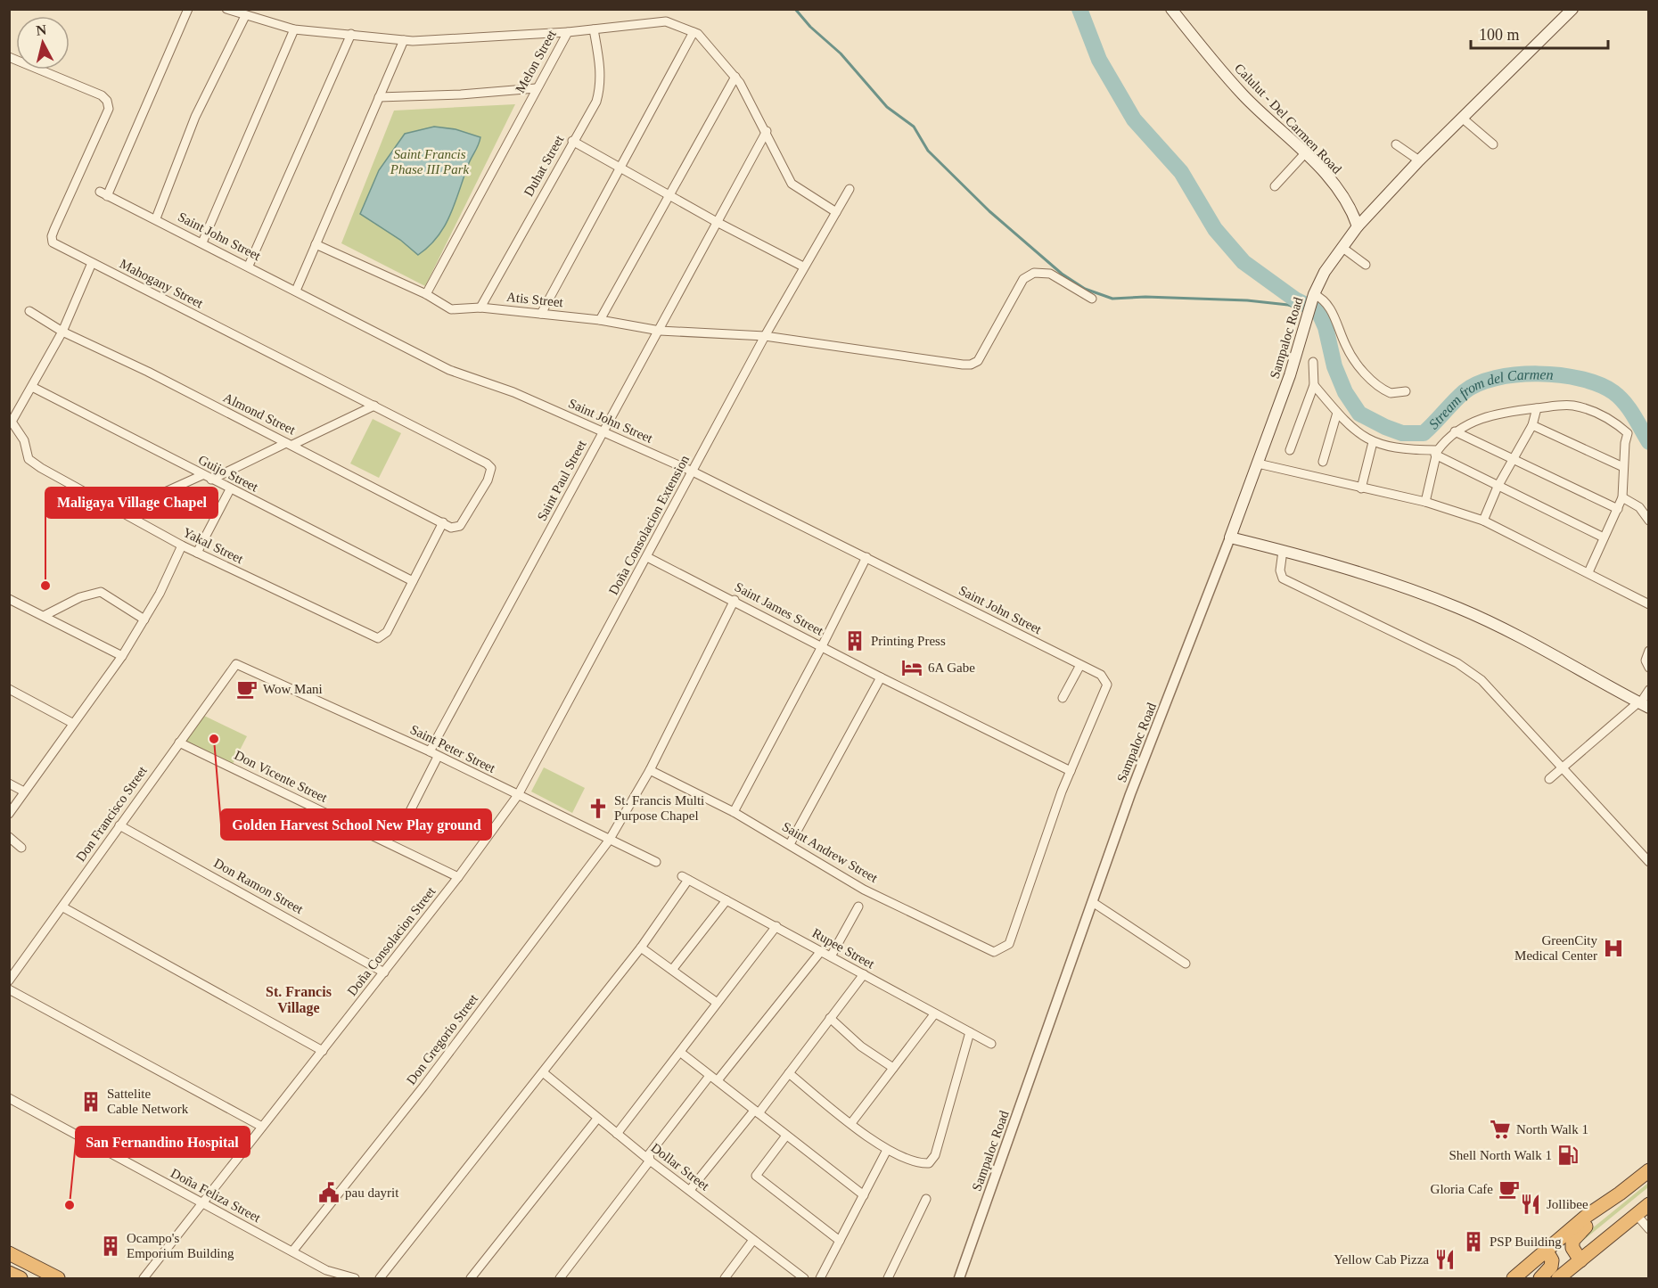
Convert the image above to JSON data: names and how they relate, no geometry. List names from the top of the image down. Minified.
{"streets":{"main road":["Calulut - Del Carmen Road","Sampaloc Road"],"street":["Melon Street","Duhat Street","Saint John Street","Mahogany Street","Atis Street","Almond Street","Guijo Street","Saint Paul Street","Doña Consolacion Extension","Yakal Street","Saint James Street","Saint Peter Street","Don Vicente Street","Don Francisco Street","Saint Andrew Street","Don Ramon Street","Doña Consolacion Street","Rupee Street","Don Gregorio Street","Dollar Street","Doña Feliza Street"]},"crossings":[["Melon Street","Duhat Street"],["Melon Street","Atis Street"],["Melon Street","Saint Paul Street"],["Melon Street","Doña Consolacion Extension"],["Calulut - Del Carmen Road","Sampaloc Road"],["Duhat Street","Atis Street"],["Saint John Street","Saint Paul Street"],["Saint John Street","Doña Consolacion Extension"],["Saint John Street","Saint James Street"],["Saint John Street","Saint Andrew Street"],["Mahogany Street","Almond Street"],["Atis Street","Saint Paul Street"],["Atis Street","Doña Consolacion Extension"],["Guijo Street","Yakal Street"],["Saint Paul Street","Saint Peter Street"],["Doña Consolacion Extension","Saint James Street"],["Doña Consolacion Extension","Saint Peter Street"],["Doña Consolacion Extension","Doña Consolacion Street"],["Saint James Street","Saint Andrew Street"],["Saint James Street","Don Gregorio Street"],["Saint Peter Street","Don Francisco Street"],["Saint Peter Street","Doña Consolacion Street"],["Saint Peter Street","Don Gregorio Street"],["Don Vicente Street","Don Francisco Street"],["Don Vicente Street","Doña Consolacion Street"],["Don Francisco Street","Don Ramon Street"],["Saint Andrew Street","Don Gregorio Street"],["Don Ramon Street","Doña Consolacion Street"],["Doña Consolacion Street","Doña Feliza Street"],["Don Gregorio Street","Doña Feliza Street"]],"districts":["St. Francis Village"],"water":["Stream from del Carmen"],"parks":["Saint Francis Phase III Park"],"places":{"other":["Maligaya Village Chapel","Golden Harvest School New Play ground","San Fernandino Hospital"],"building":["Printing Press","Sattelite Cable Network","PSP Building","Ocampo's Emporium Building"],"hotel":["6A Gabe"],"cafe":["Wow Mani","Gloria Cafe"],"church":["St. Francis Multi Purpose Chapel"],"hospital":["GreenCity Medical Center"],"supermarket":["North Walk 1"],"fuel station":["Shell North Walk 1"],"public building":["pau dayrit"],"restaurant":["Jollibee","Yellow Cab Pizza"]},"scale_bar":"100 m","north":"top"}
